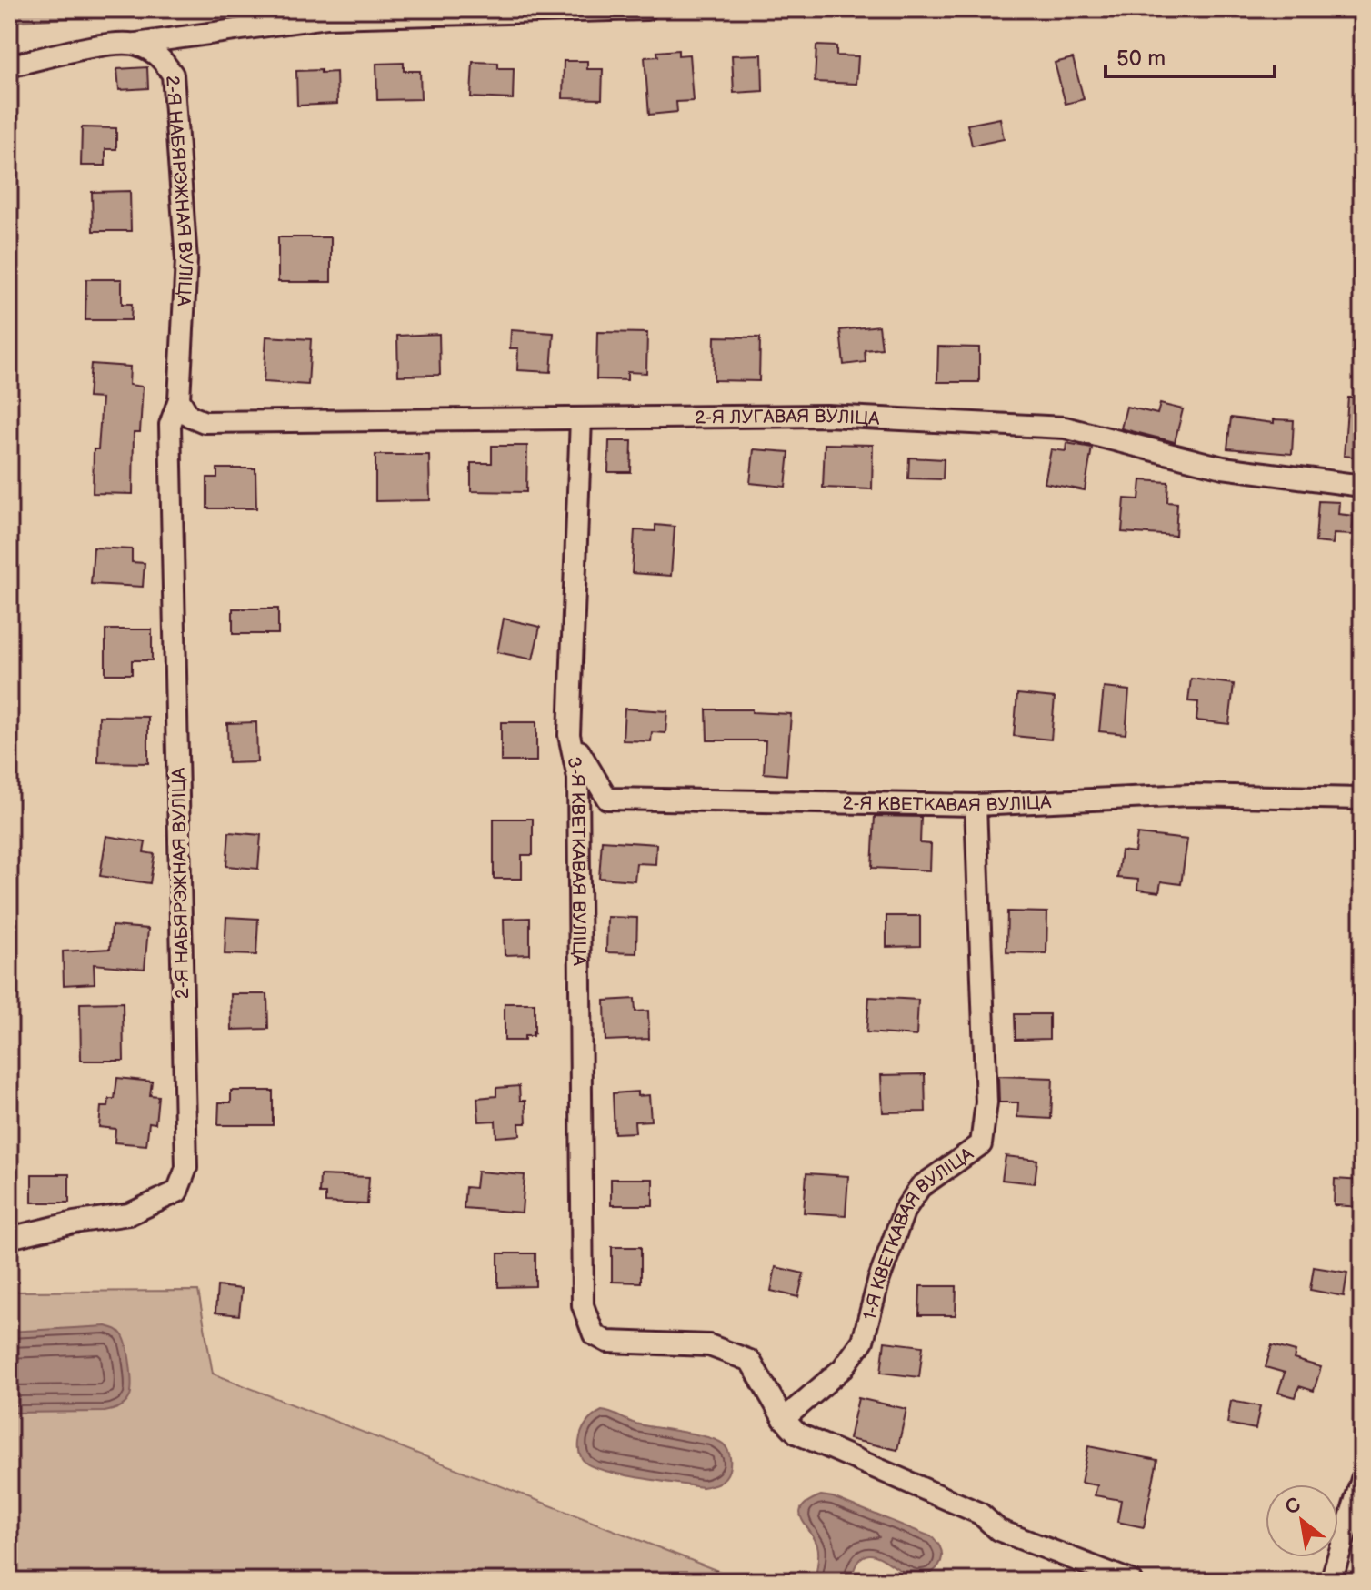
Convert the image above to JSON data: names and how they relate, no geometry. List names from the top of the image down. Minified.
{"streets":{"street":["2-Я НАБЯРЭЖНАЯ ВУЛІЦА","2-Я ЛУГАВАЯ ВУЛІЦА","2-Я КВЕТКАВАЯ ВУЛІЦА","3-Я КВЕТКАВАЯ ВУЛІЦА","1-Я КВЕТКАВАЯ ВУЛІЦА"]},"crossings":[["2-Я НАБЯРЭЖНАЯ ВУЛІЦА","2-Я ЛУГАВАЯ ВУЛІЦА"],["2-Я ЛУГАВАЯ ВУЛІЦА","3-Я КВЕТКАВАЯ ВУЛІЦА"],["2-Я КВЕТКАВАЯ ВУЛІЦА","3-Я КВЕТКАВАЯ ВУЛІЦА"],["2-Я КВЕТКАВАЯ ВУЛІЦА","1-Я КВЕТКАВАЯ ВУЛІЦА"],["3-Я КВЕТКАВАЯ ВУЛІЦА","1-Я КВЕТКАВАЯ ВУЛІЦА"]],"scale_bar":"50 m","north":"top left"}
